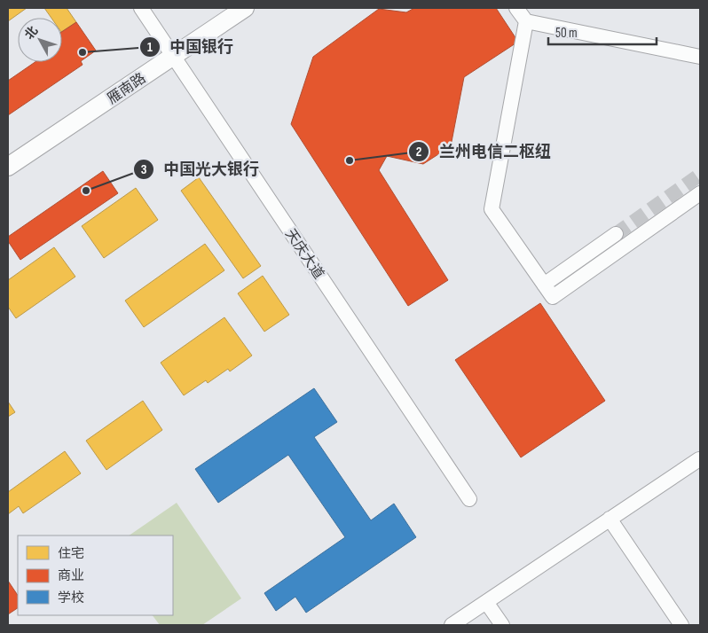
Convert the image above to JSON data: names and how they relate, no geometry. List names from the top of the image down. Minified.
{"streets":{"main road":["雁南路"],"street":["天庆大道"]},"crossings":[["雁南路","天庆大道"]],"places":["中国银行","兰州电信二枢纽","中国光大银行"],"legend":["住宅","商业","学校"],"scale_bar":"50 m","north":"top left"}
